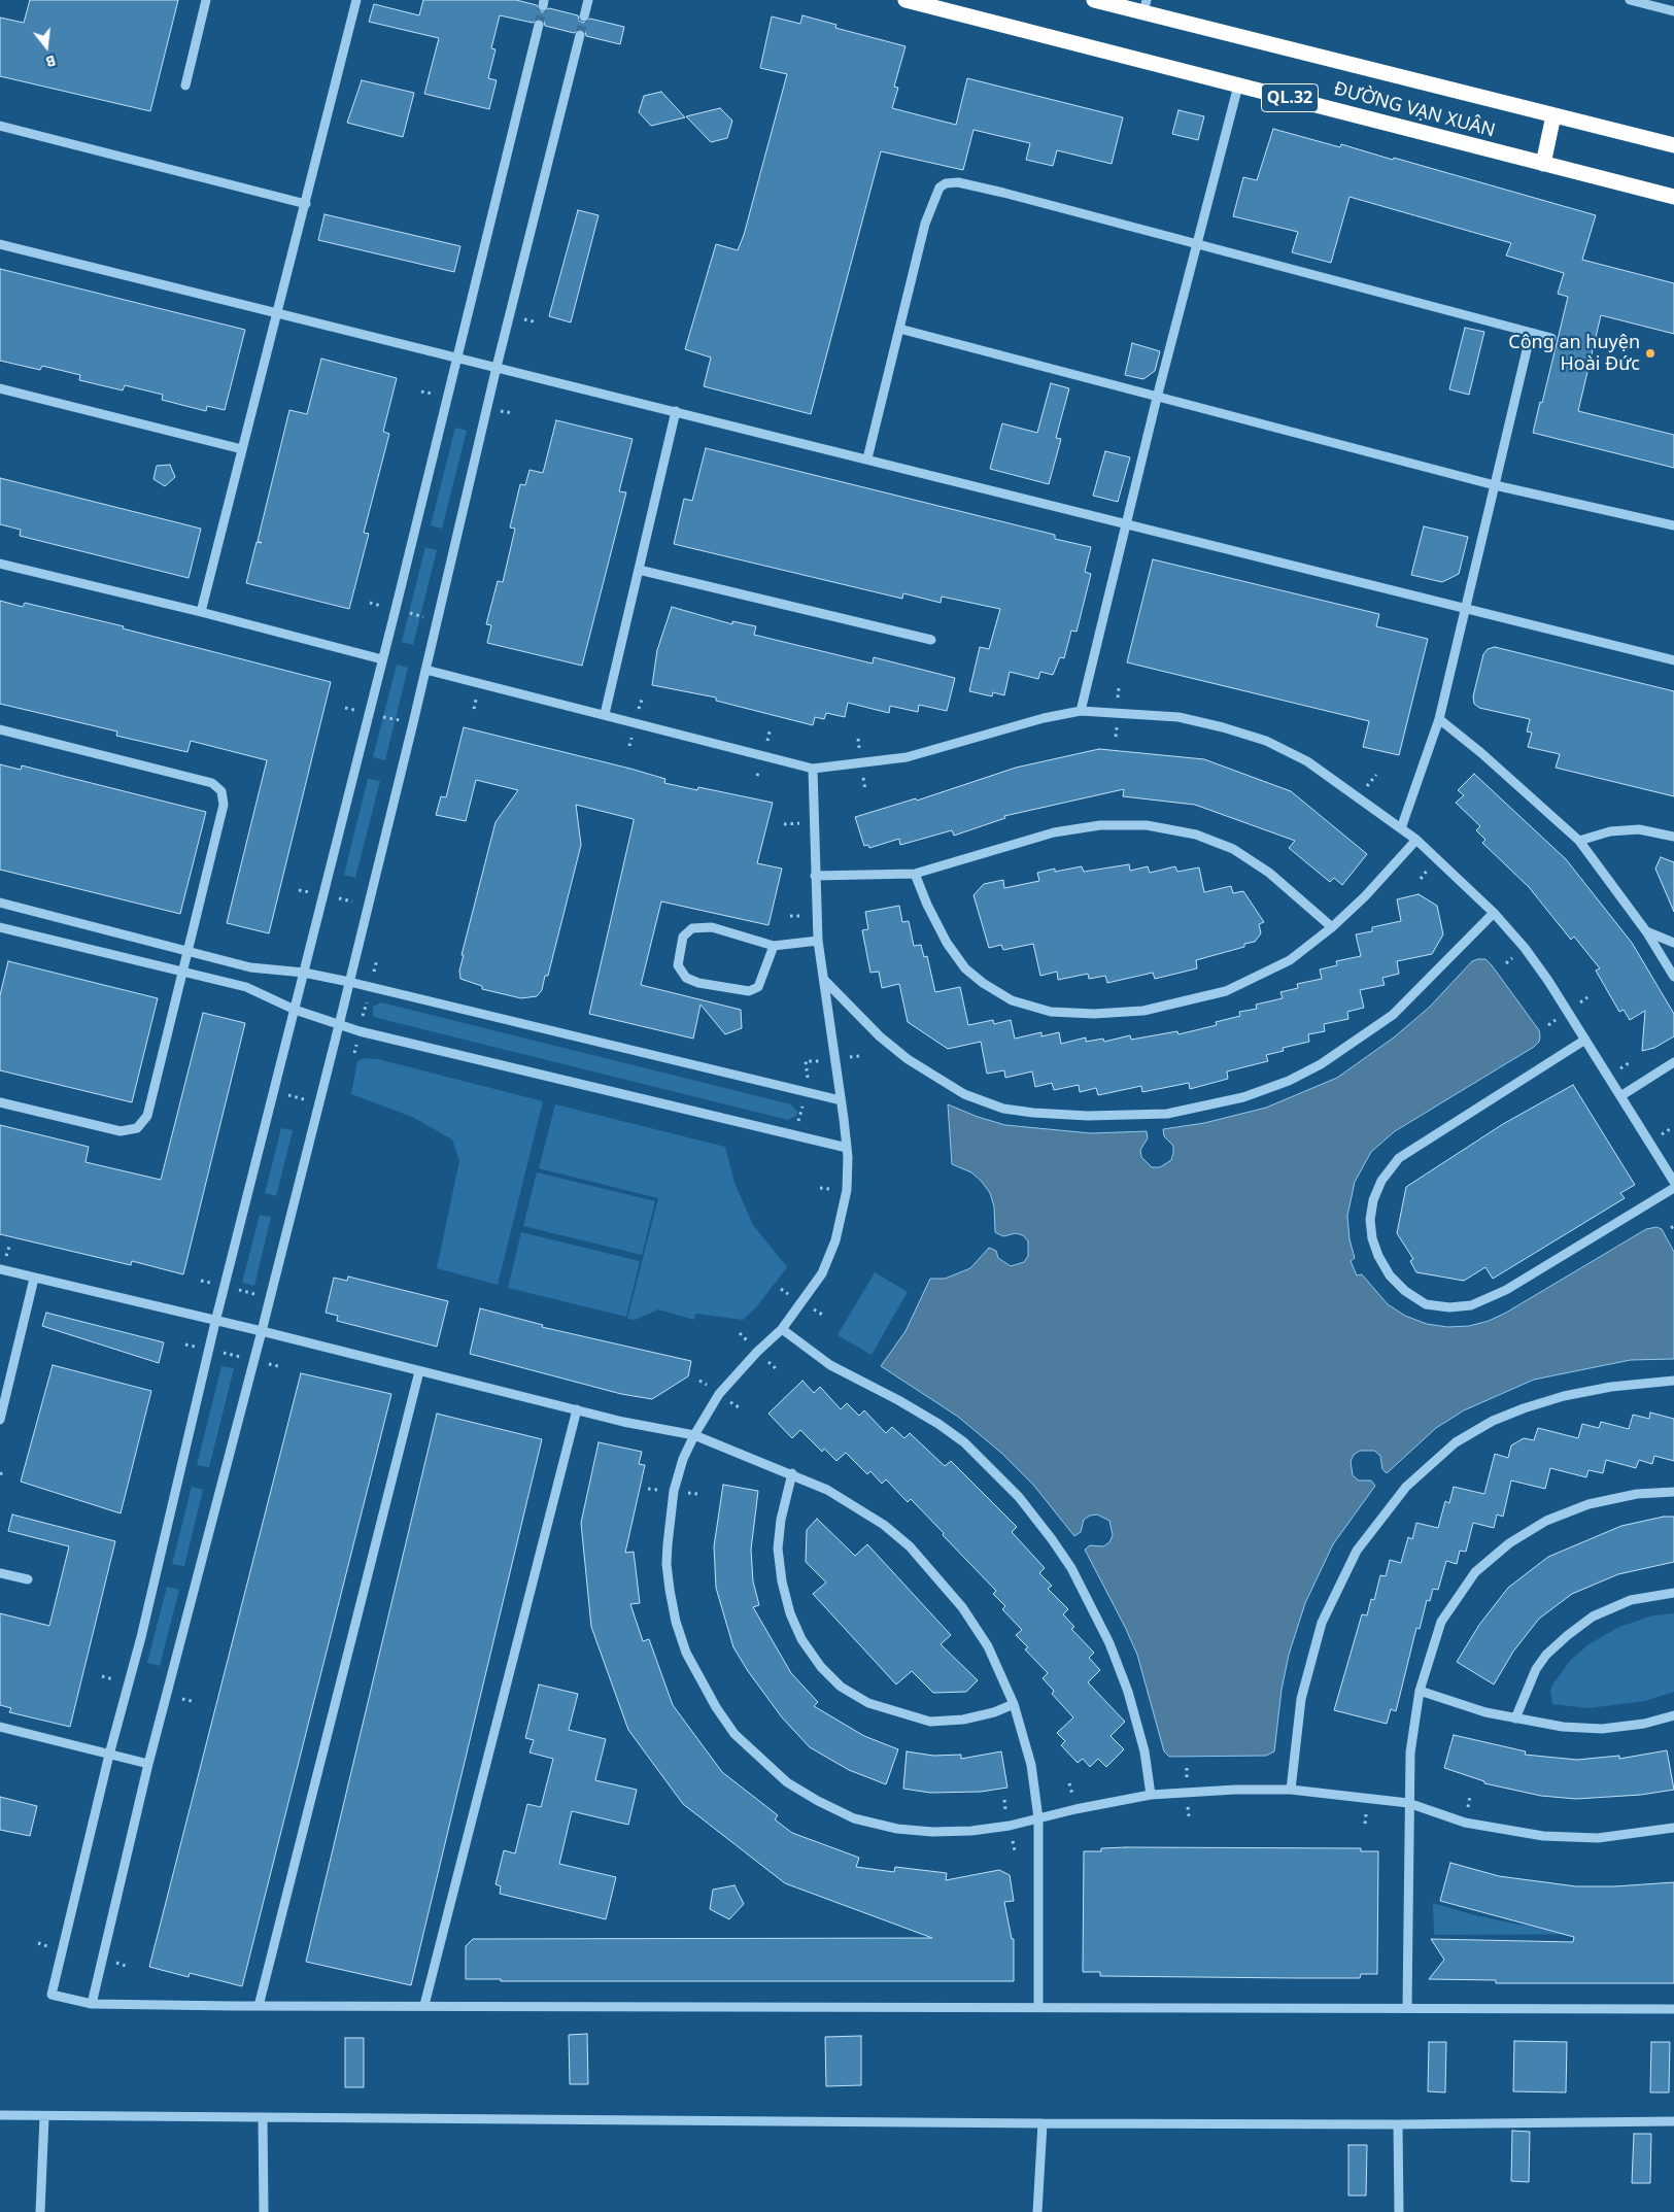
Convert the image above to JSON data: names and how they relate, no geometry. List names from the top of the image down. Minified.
{"streets":{"highway":["QL.32","ĐƯỜNG VẠN XUÂN"]},"places":["Công an huyện Hoài Đức"],"north":"bottom"}
